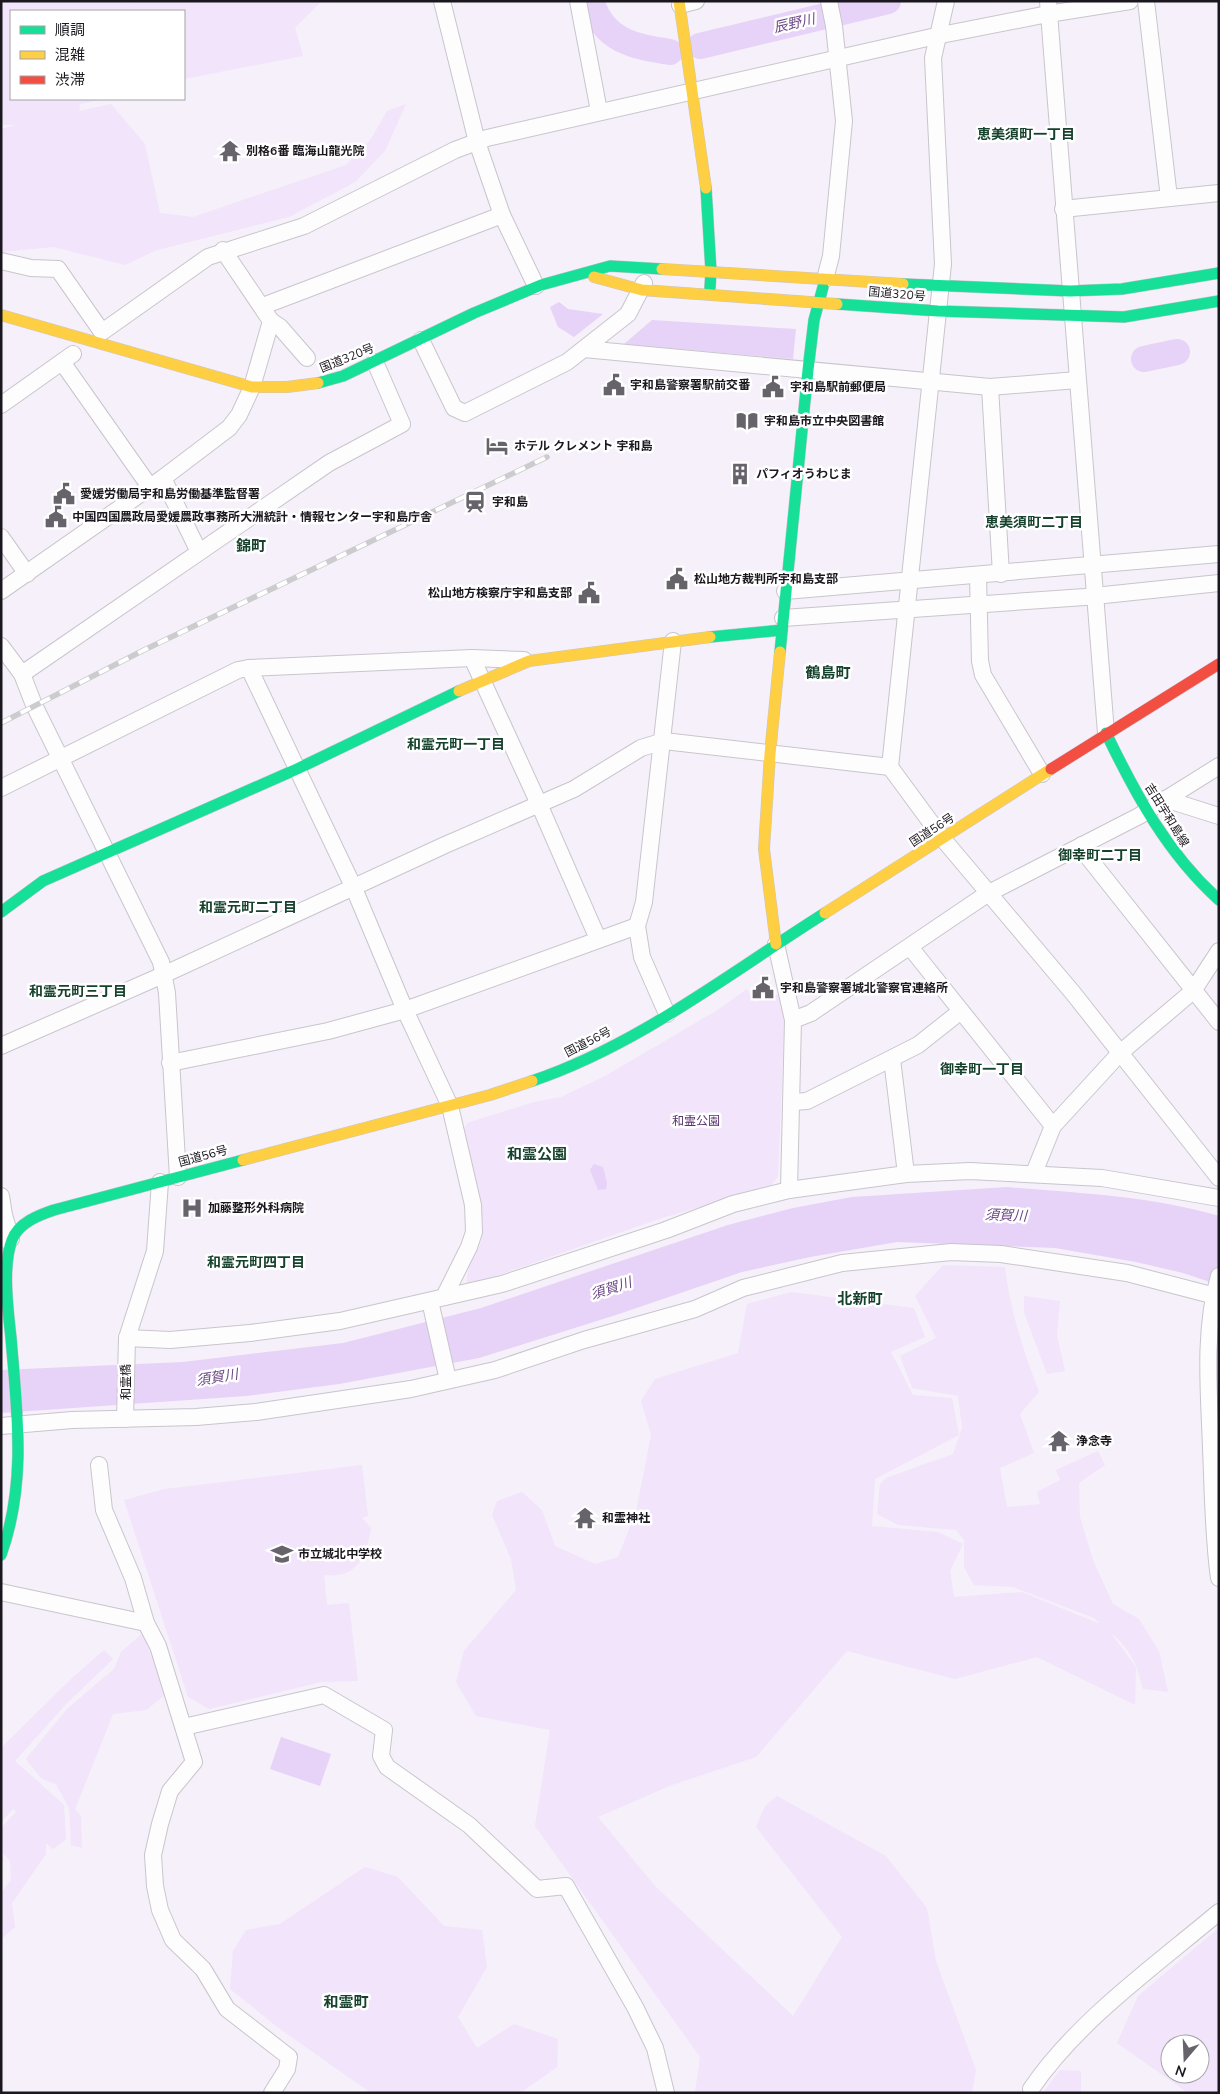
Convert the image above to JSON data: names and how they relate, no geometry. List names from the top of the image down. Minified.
{"streets":{"main road":["国道320号","吉田宇和島線","国道56号"],"street":["和霊橋"]},"crossings":[["吉田宇和島線","国道56号"],["国道56号","和霊橋"]],"districts":["恵美須町一丁目","恵美須町二丁目","錦町","鶴島町","和霊元町一丁目","御幸町二丁目","和霊元町二丁目","和霊元町三丁目","御幸町一丁目","和霊公園","和霊元町四丁目","北新町","和霊町"],"water":["辰野川","須賀川"],"parks":["和霊公園"],"places":{"temple":["別格6番 臨海山龍光院","浄念寺","和霊神社"],"public building":["宇和島警察署駅前交番","宇和島駅前郵便局","愛媛労働局宇和島労働基準監督署","中国四国農政局愛媛農政事務所大洲統計・情報センター宇和島庁舎","松山地方裁判所宇和島支部","松山地方検察庁宇和島支部","宇和島警察署城北警察官連絡所"],"library":["宇和島市立中央図書館"],"hotel":["ホテル クレメント 宇和島"],"building":["パフィオうわじま"],"station":["宇和島"],"hospital":["加藤整形外科病院"],"school or university":["市立城北中学校"]},"legend":["順調","混雑","渋滞"],"north":"bottom"}
